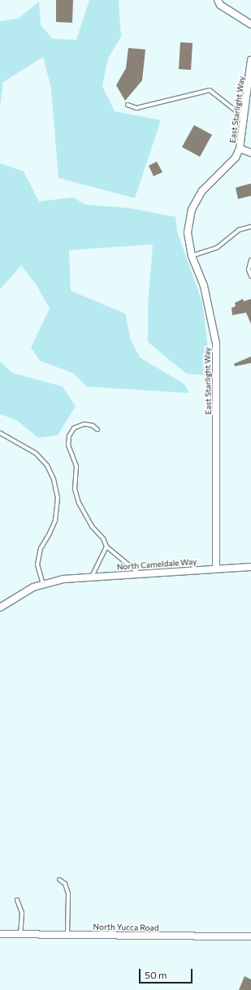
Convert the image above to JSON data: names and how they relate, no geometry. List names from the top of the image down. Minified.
{"streets":{"street":["East Starlight Way","North Cameldale Way","North Yucca Road"]},"crossings":[["East Starlight Way","North Cameldale Way"]],"scale_bar":"50 m"}
